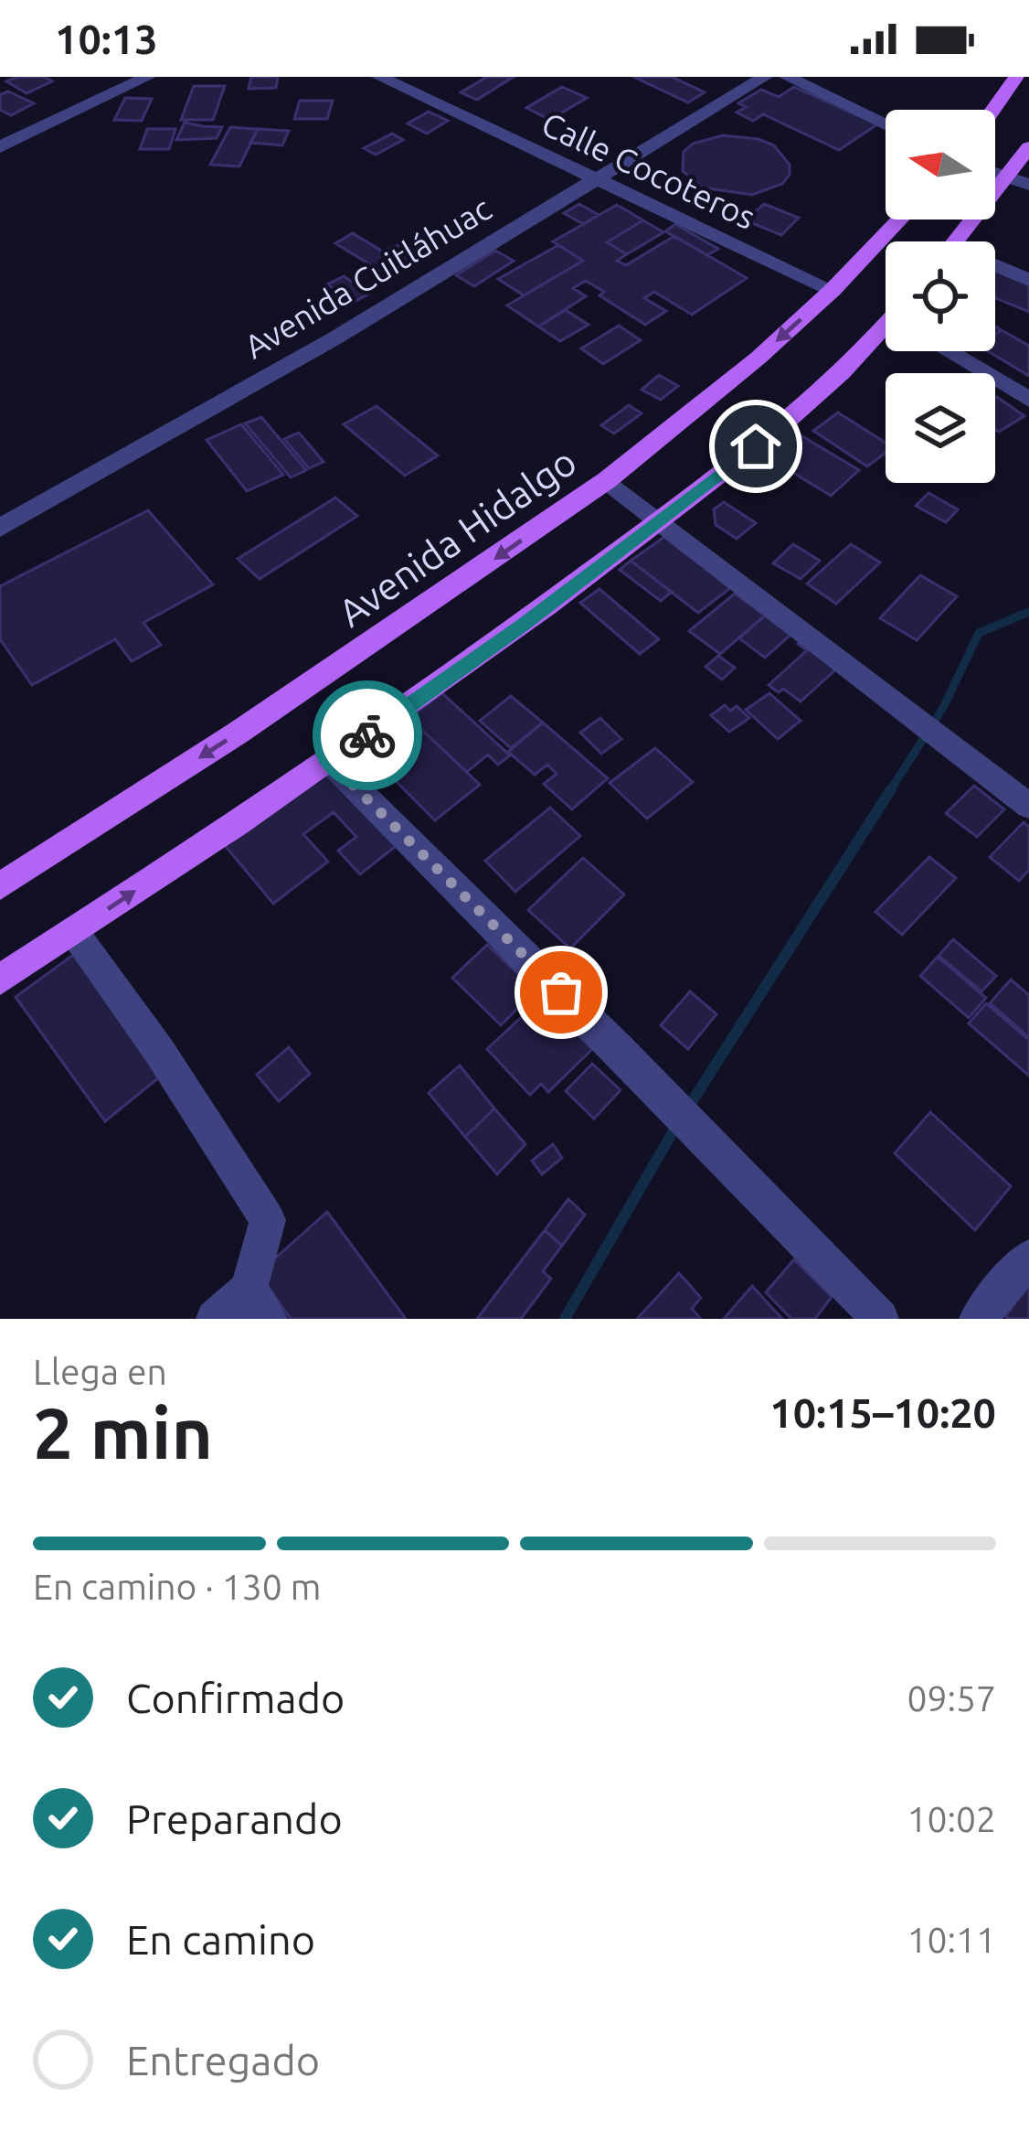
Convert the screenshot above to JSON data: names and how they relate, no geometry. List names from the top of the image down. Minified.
{"streets":{"main road":["Avenida Hidalgo"],"street":["Calle Cocoteros","Avenida Cuitláhuac"]},"crossings":[["Calle Cocoteros","Avenida Cuitláhuac"],["Calle Cocoteros","Avenida Hidalgo"]],"north":"left","page":{"status":"10:13","heading":["2 min","Llega en","10:15–10:20"],"bar":"En camino · 130 m","list":[["Confirmado","09:57"],["Preparando","10:02"],["En camino","10:11"],"Entregado"]}}
